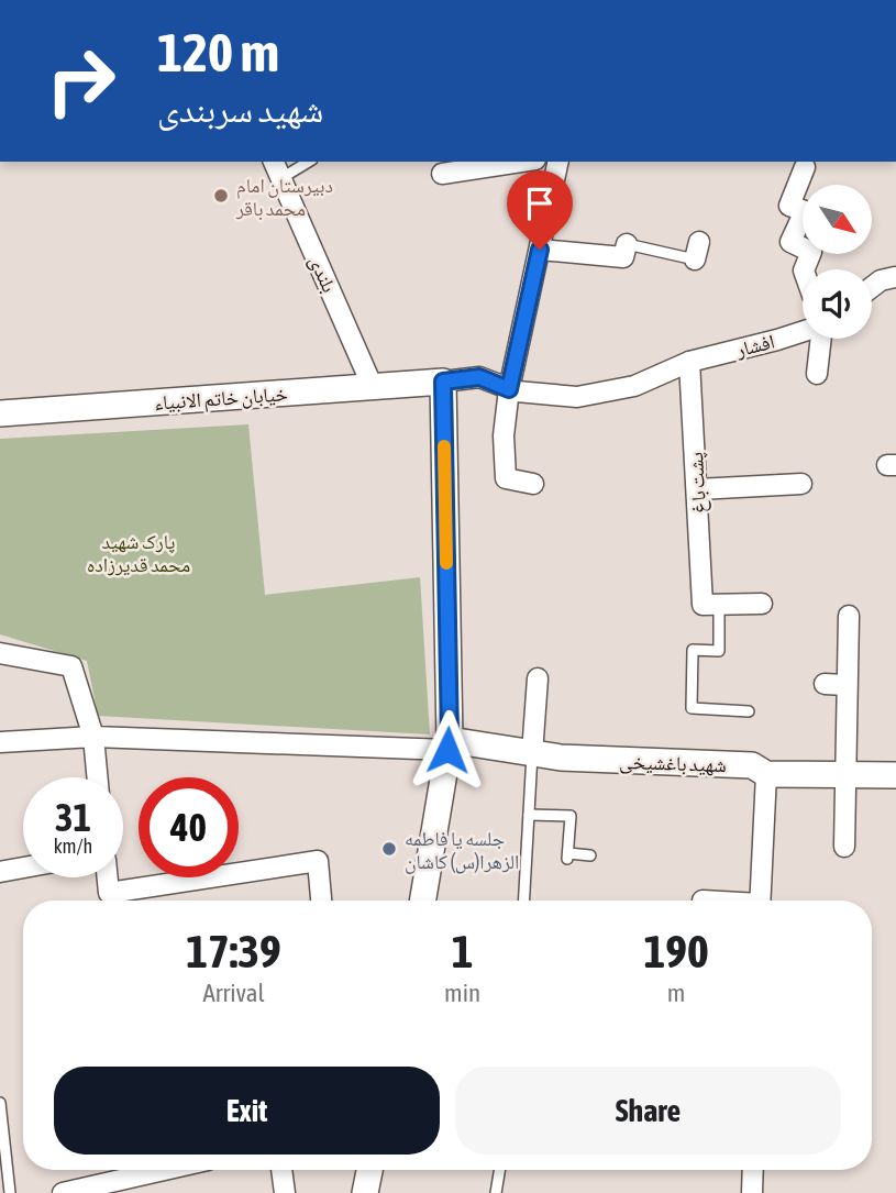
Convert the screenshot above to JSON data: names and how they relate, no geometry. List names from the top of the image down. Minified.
{"streets":{"street":["بلندی","افشار","خیابان خاتم الانبیاء","پشت باغ","شهید باغشیخی"]},"crossings":[["بلندی","خیابان خاتم الانبیاء"],["افشار","خیابان خاتم الانبیاء"],["افشار","پشت باغ"]],"parks":["پارک شهید محمد قدیرزاده"],"places":["دبیرستان امام محمد باقر","جلسه یا فاطمه الزهرا(س) کاشان"],"north":"bottom right","page":{"turn":["120 m","شهید سربندی"],"speed":"31 km/h","limit":"40","eta":["17:39","Arrival","1","min","190","m"],"buttons":["Exit","Share"]}}
